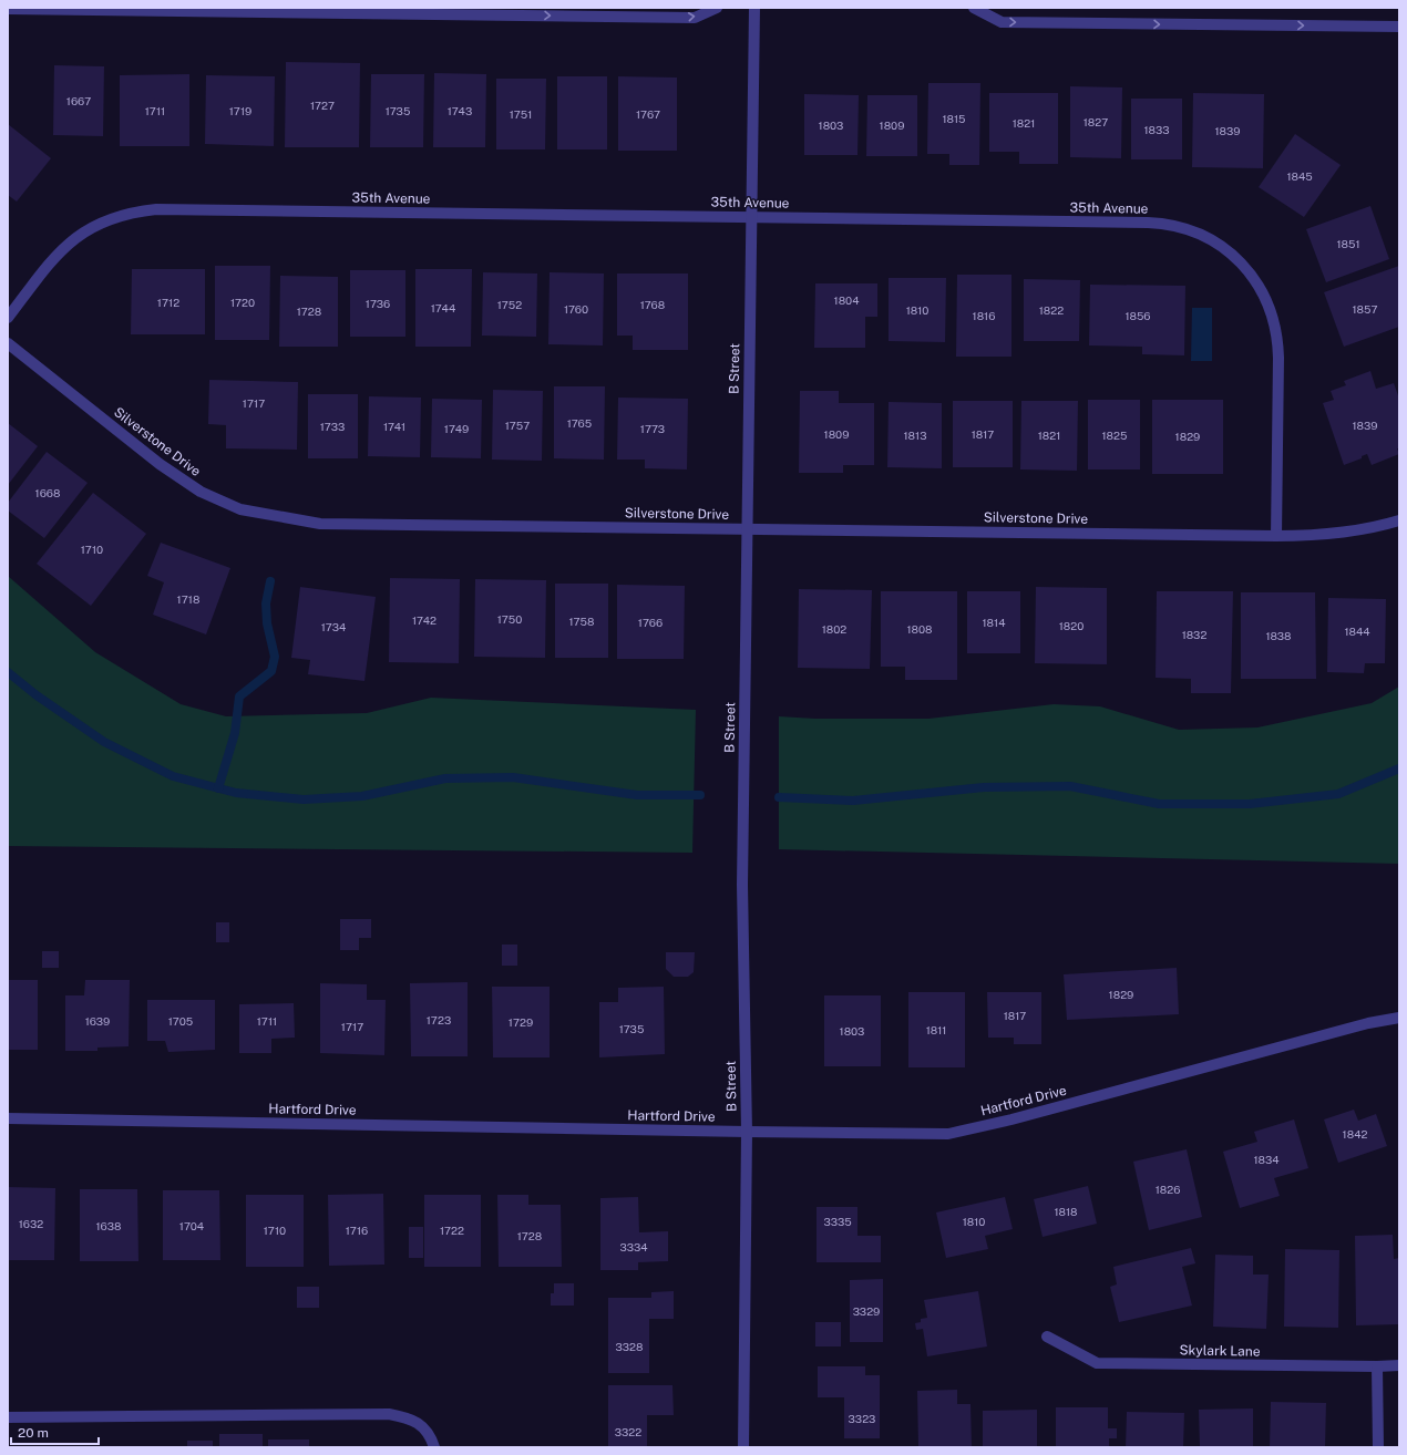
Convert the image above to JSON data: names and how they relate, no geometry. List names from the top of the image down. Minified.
{"streets":{"street":["35th Avenue","B Street","Silverstone Drive","Hartford Drive","Skylark Lane"]},"crossings":[["35th Avenue","B Street"],["35th Avenue","Silverstone Drive"],["B Street","Silverstone Drive"],["B Street","Hartford Drive"]],"house_numbers":["1667","1727","1711","1719","1735","1743","1751","1767","1815","1827","1821","1803","1809","1833","1839","1845","1851","1804","1712","1720","1736","1752","1768","1744","1760","1857","1810","1822","1728","1816","1856","1717","1765","1757","1839","1733","1741","1749","1773","1809","1817","1813","1821","1825","1829","1668","1710","1718","1750","1742","1758","1766","1814","1820","1734","1802","1808","1844","1832","1838","1829","1817","1723","1639","1705","1711","1729","1717","1735","1811","1803","1842","1834","1826","1818","3335","1810","1632","1638","1704","1710","1716","1722","1728","3334","3329","3328","3323","3322"],"scale_bar":"20 m"}
